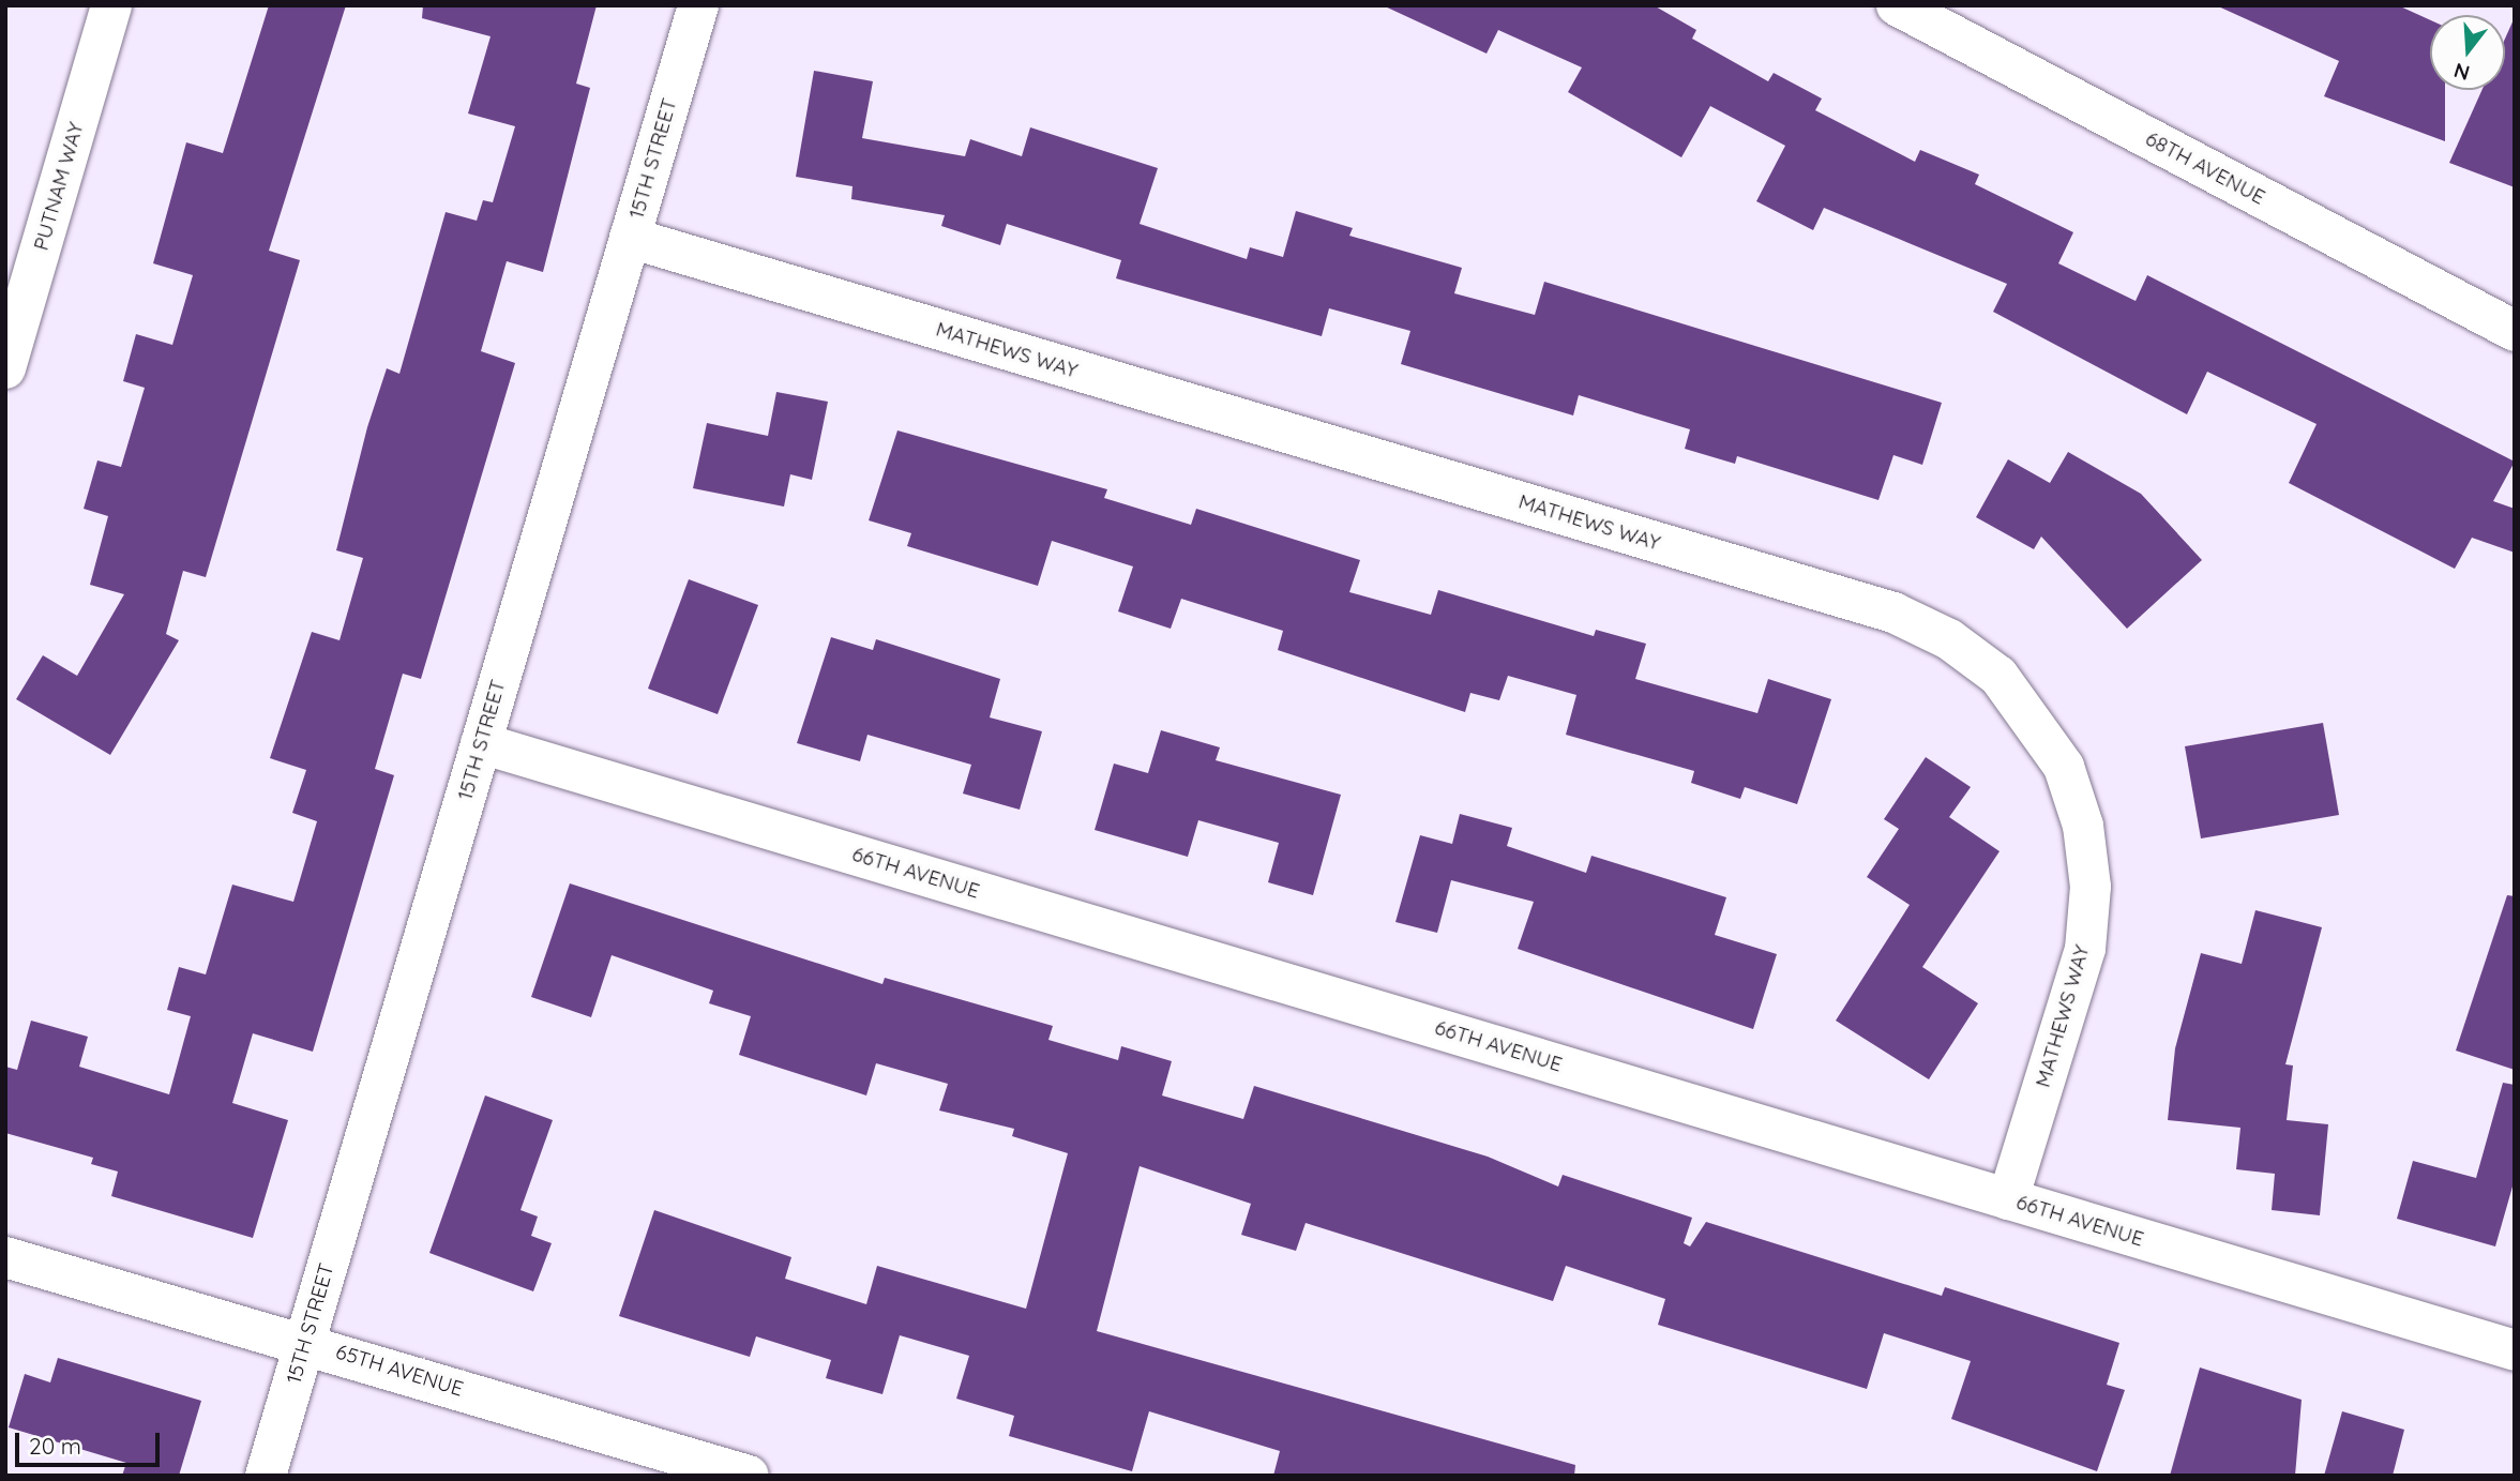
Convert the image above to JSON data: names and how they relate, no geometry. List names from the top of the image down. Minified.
{"streets":{"street":["15TH STREET","68TH AVENUE","PUTNAM WAY","MATHEWS WAY","66TH AVENUE","65TH AVENUE"]},"crossings":[["15TH STREET","MATHEWS WAY"],["15TH STREET","66TH AVENUE"],["15TH STREET","65TH AVENUE"],["MATHEWS WAY","66TH AVENUE"]],"scale_bar":"20 m","north":"bottom"}
